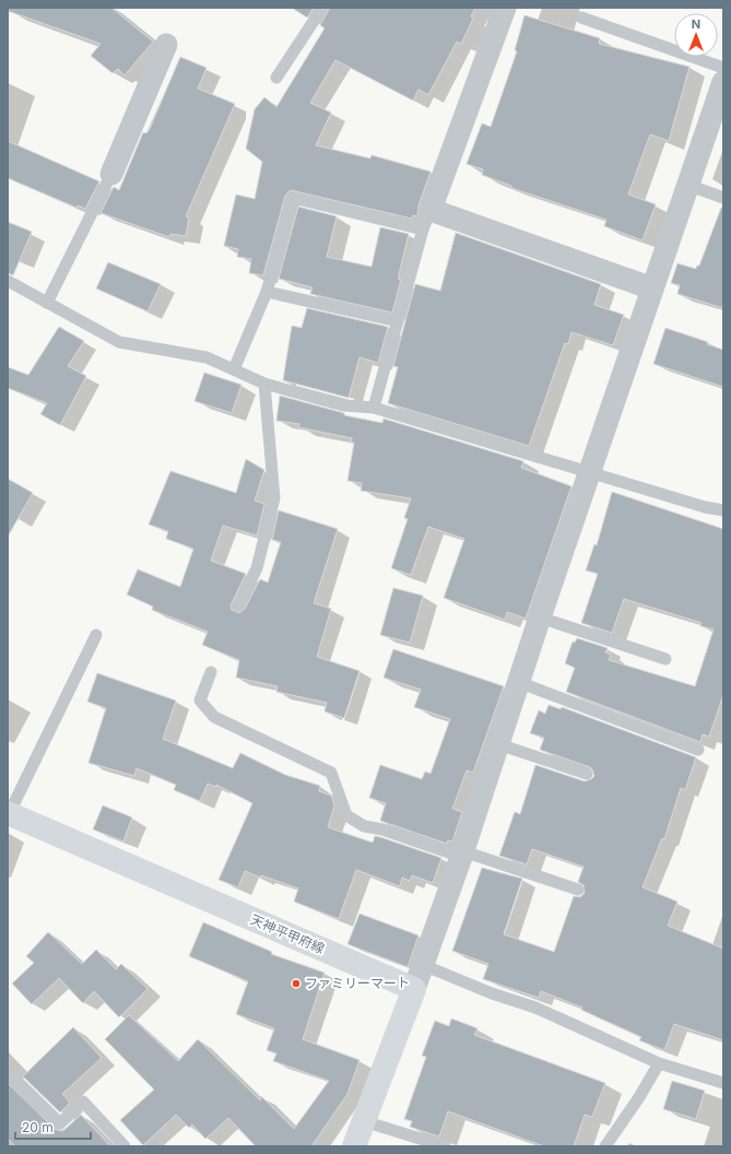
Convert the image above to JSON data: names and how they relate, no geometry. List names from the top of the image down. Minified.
{"streets":{"main road":["天神平甲府線"]},"places":["ファミリーマート"],"scale_bar":"20 m","north":"top"}
